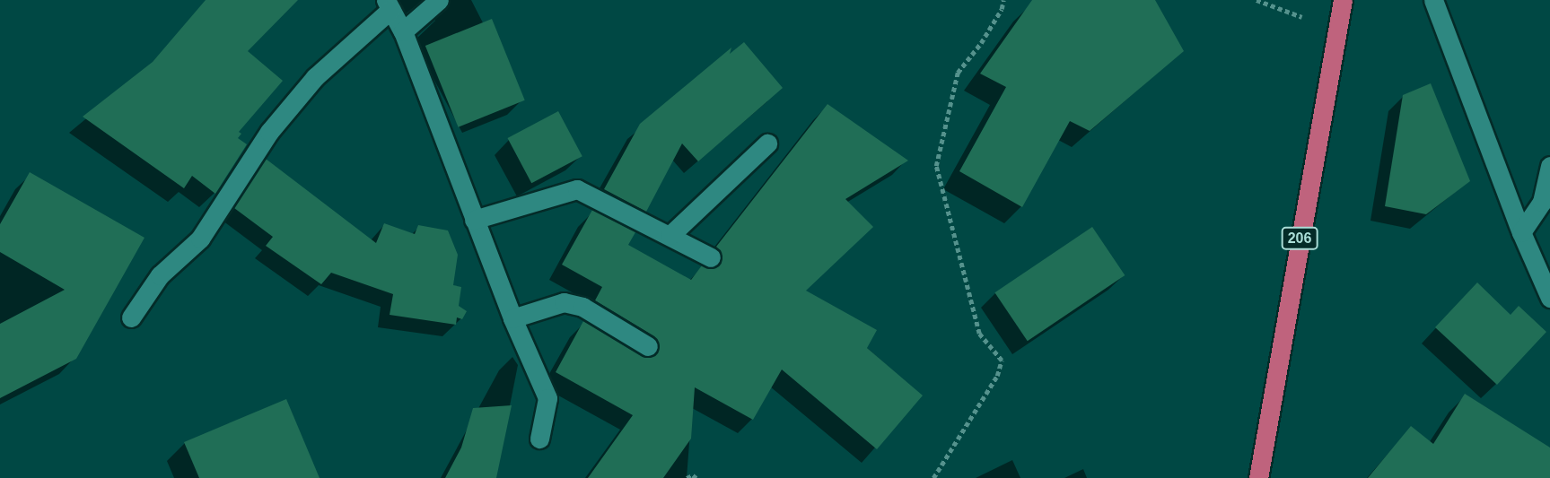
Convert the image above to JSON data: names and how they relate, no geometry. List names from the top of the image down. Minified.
{"streets":{"highway":["206"]}}
